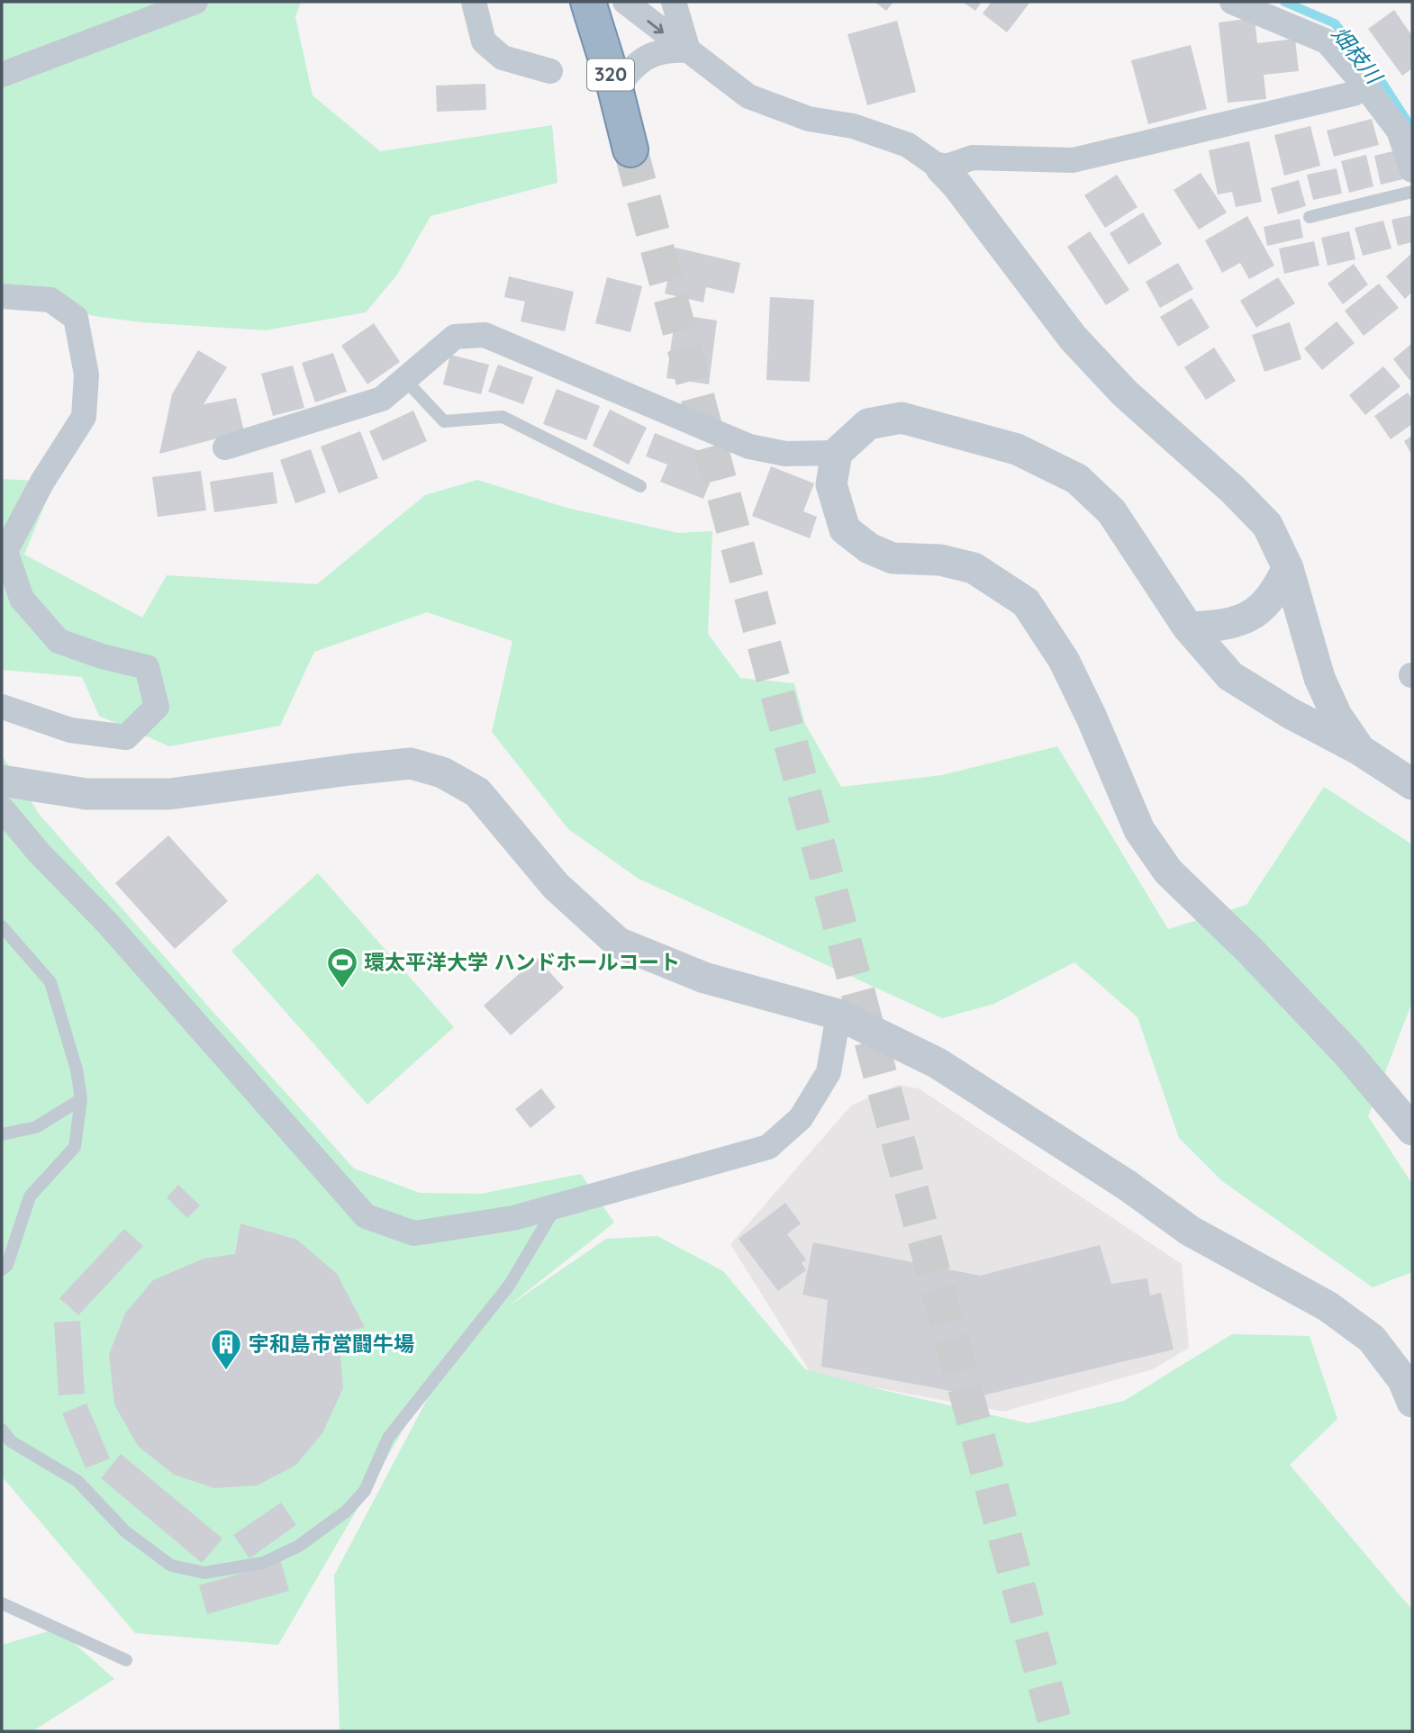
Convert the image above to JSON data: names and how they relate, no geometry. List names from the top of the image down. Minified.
{"streets":{"highway":["320"]},"water":["畑枝川"],"places":{"sports":["環太平洋大学 ハンドホールコート"],"building":["宇和島市営闘牛場"]}}
